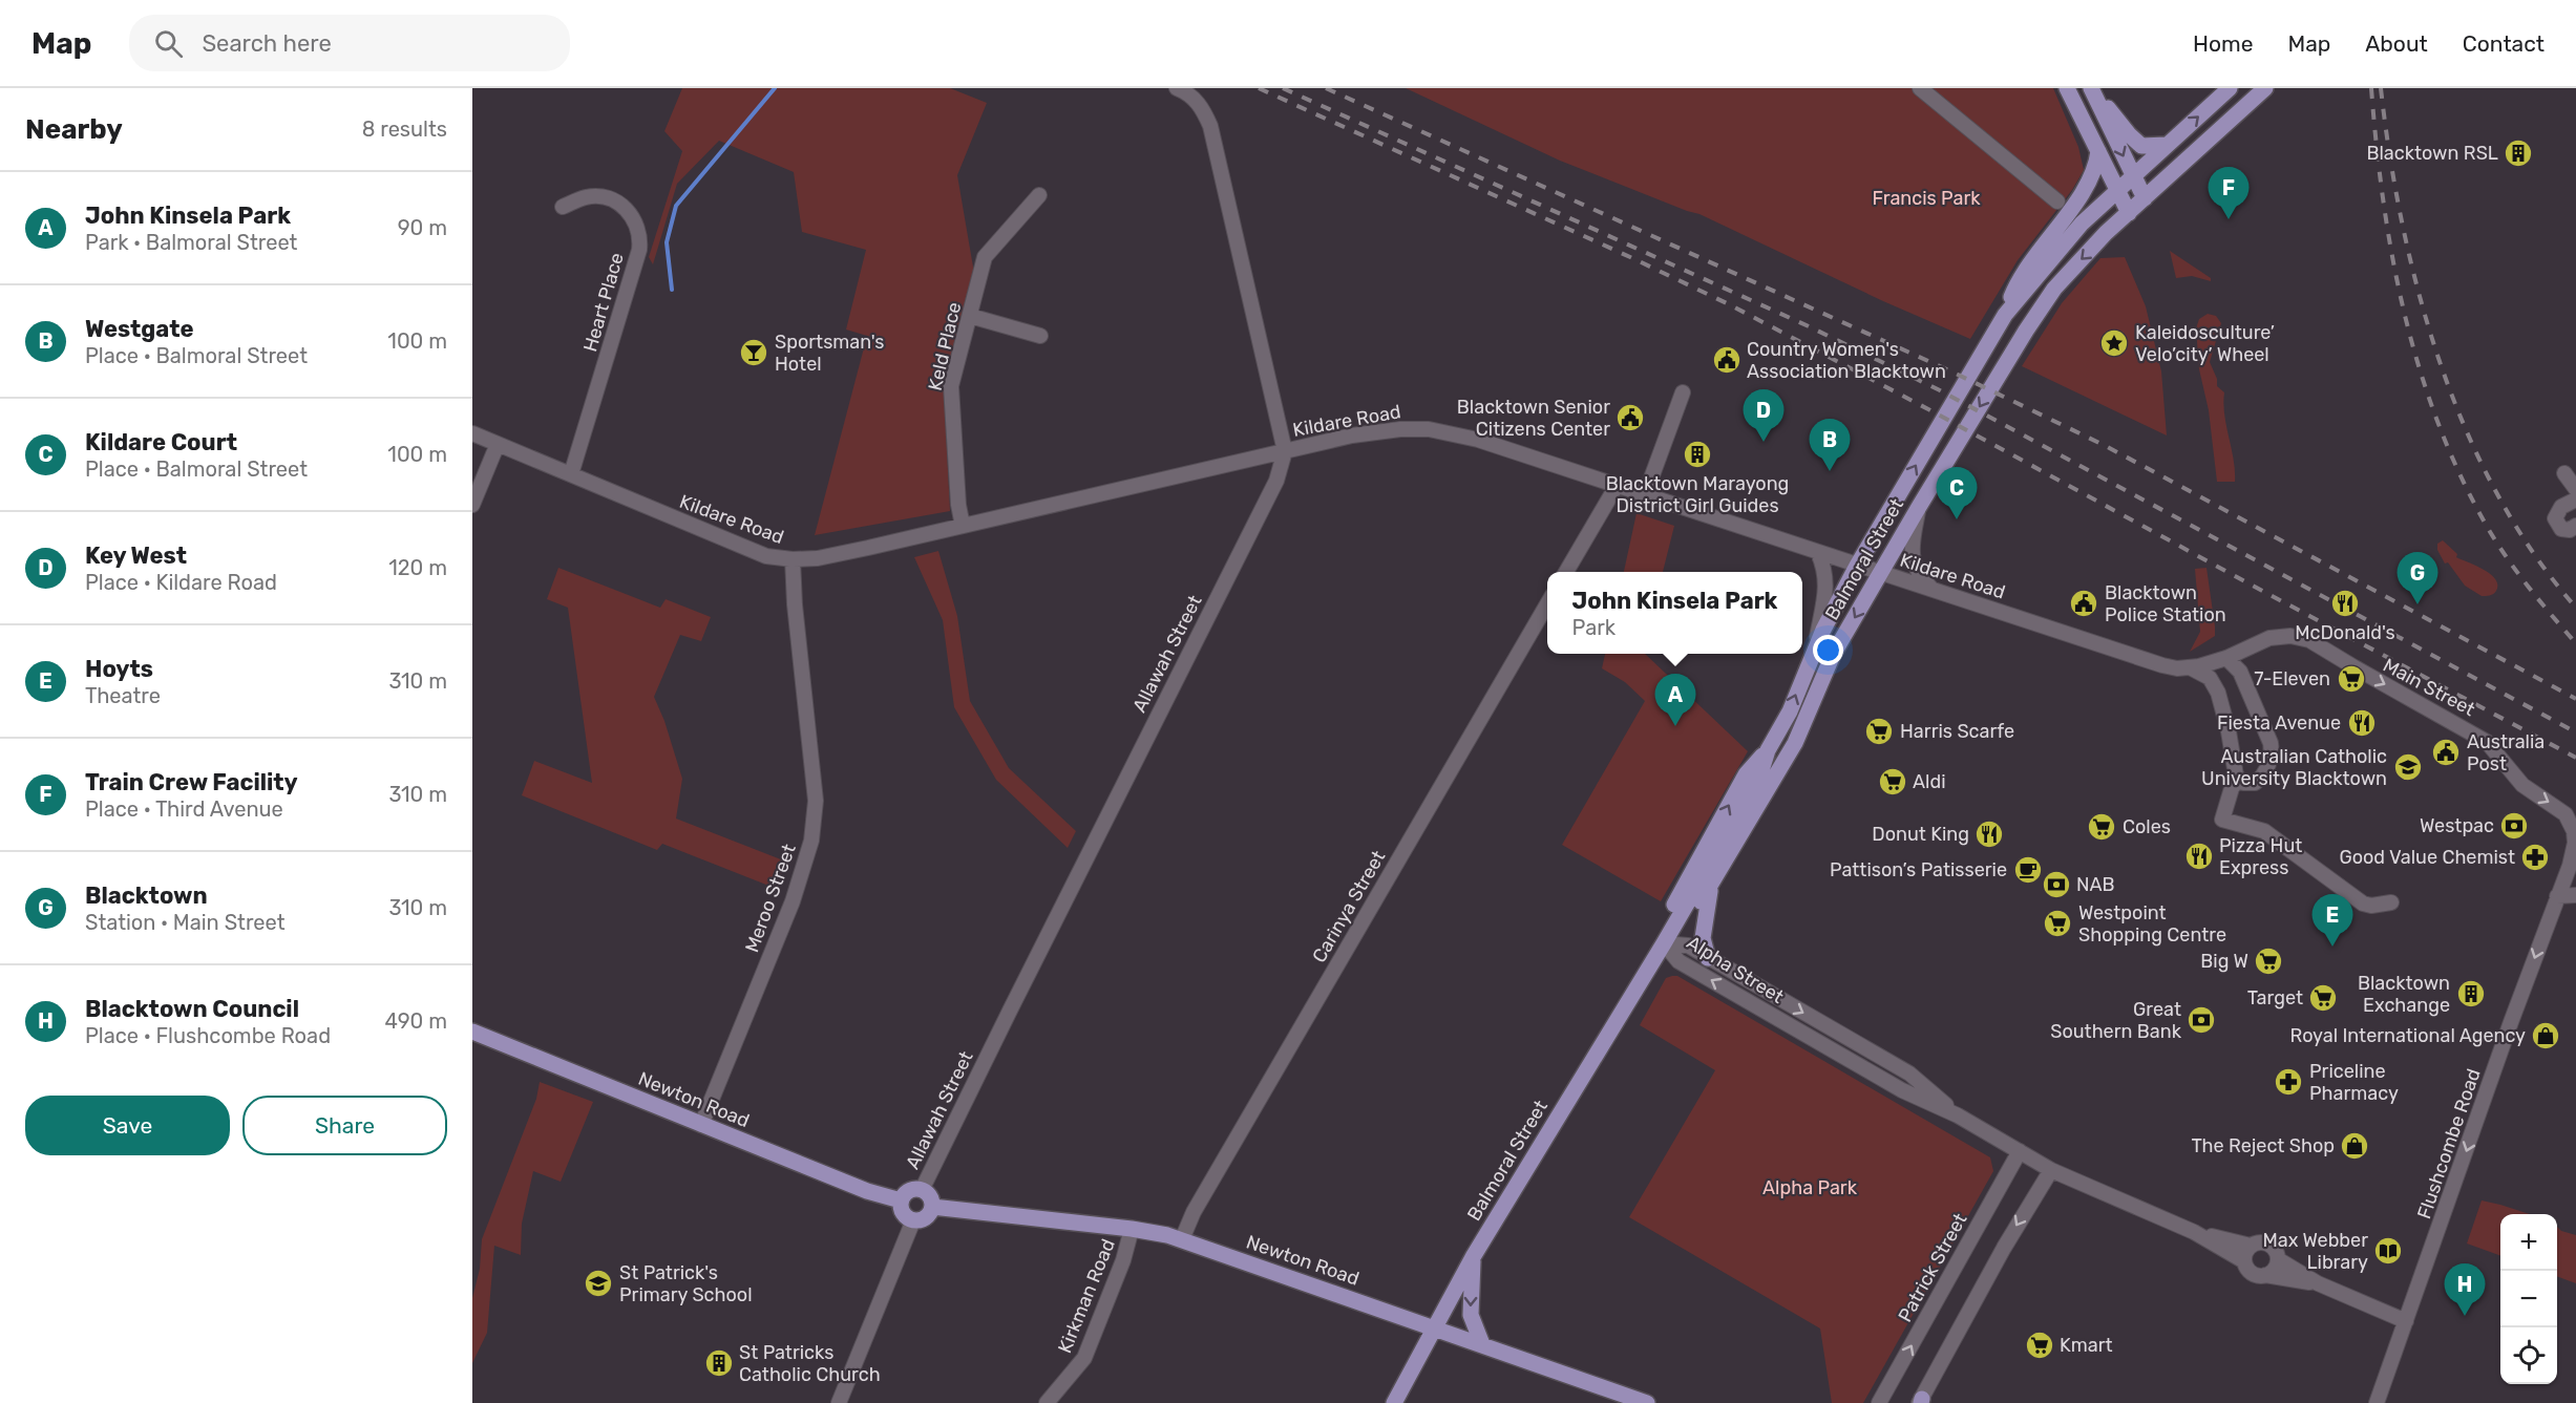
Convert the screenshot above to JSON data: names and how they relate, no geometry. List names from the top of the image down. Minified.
{"streets":{"main road":["Balmoral Street","Newton Road"],"street":["Heart Place","Keld Place","Kildare Road","Allawah Street","Main Street","Meroo Street","Carinya Street","Alpha Street","Flushcombe Road","Patrick Street","Kirkman Road"]},"crossings":[["Heart Place","Kildare Road"],["Keld Place","Kildare Road"],["Kildare Road","Balmoral Street"],["Kildare Road","Allawah Street"],["Kildare Road","Main Street"],["Kildare Road","Meroo Street"],["Balmoral Street","Alpha Street"],["Balmoral Street","Newton Road"],["Allawah Street","Newton Road"],["Main Street","Flushcombe Road"],["Meroo Street","Newton Road"],["Carinya Street","Newton Road"],["Alpha Street","Patrick Street"],["Newton Road","Kirkman Road"]],"one_way":["Main Street","Flushcombe Road"],"parks":["Francis Park","Alpha Park"],"places":{"building":["Blacktown RSL","Blacktown Marayong District Girl Guides","Blacktown Exchange","St Patricks Catholic Church"],"place":["Kaleidosculture’ Velo’city’ Wheel"],"bar":["Sportsman's Hotel"],"public building":["Country Women's Association Blacktown","Blacktown Senior Citizens Center","Blacktown Police Station","Australia Post"],"restaurant":["McDonald's","Fiesta Avenue","Donut King","Pizza Hut Express"],"supermarket":["7-Eleven","Harris Scarfe","Aldi","Coles","Westpoint Shopping Centre","Big W","Target","Kmart"],"school or university":["Australian Catholic University Blacktown","St Patrick's Primary School"],"bank":["Westpac","NAB","Great Southern Bank"],"pharmacy":["Good Value Chemist","Priceline Pharmacy"],"cafe":["Pattison’s Patisserie"],"shop":["Royal International Agency","The Reject Shop"],"library":["Max Webber Library"]},"page":{"header":"Map","search":"Search here","nav":["Home","Map","About","Contact"],"heading":["Nearby","8 results"],"pins":["F","D","B","C","G","A","E","H"],"list":[{"mark":"A","name":"John Kinsela Park","note":"Park · Balmoral Street","value":"90 m"},{"mark":"B","name":"Westgate","note":"Place · Balmoral Street","value":"100 m"},{"mark":"C","name":"Kildare Court","note":"Place · Balmoral Street","value":"100 m"},{"mark":"D","name":"Key West","note":"Place · Kildare Road","value":"120 m"},{"mark":"E","name":"Hoyts","note":"Theatre","value":"310 m"},{"mark":"F","name":"Train Crew Facility","note":"Place · Third Avenue","value":"310 m"},{"mark":"G","name":"Blacktown","note":"Station · Main Street","value":"310 m"},{"mark":"H","name":"Blacktown Council","note":"Place · Flushcombe Road","value":"490 m"}],"popup":["John Kinsela Park","Park"],"buttons":["Save","Share"],"map_buttons":["+","−"]}}
